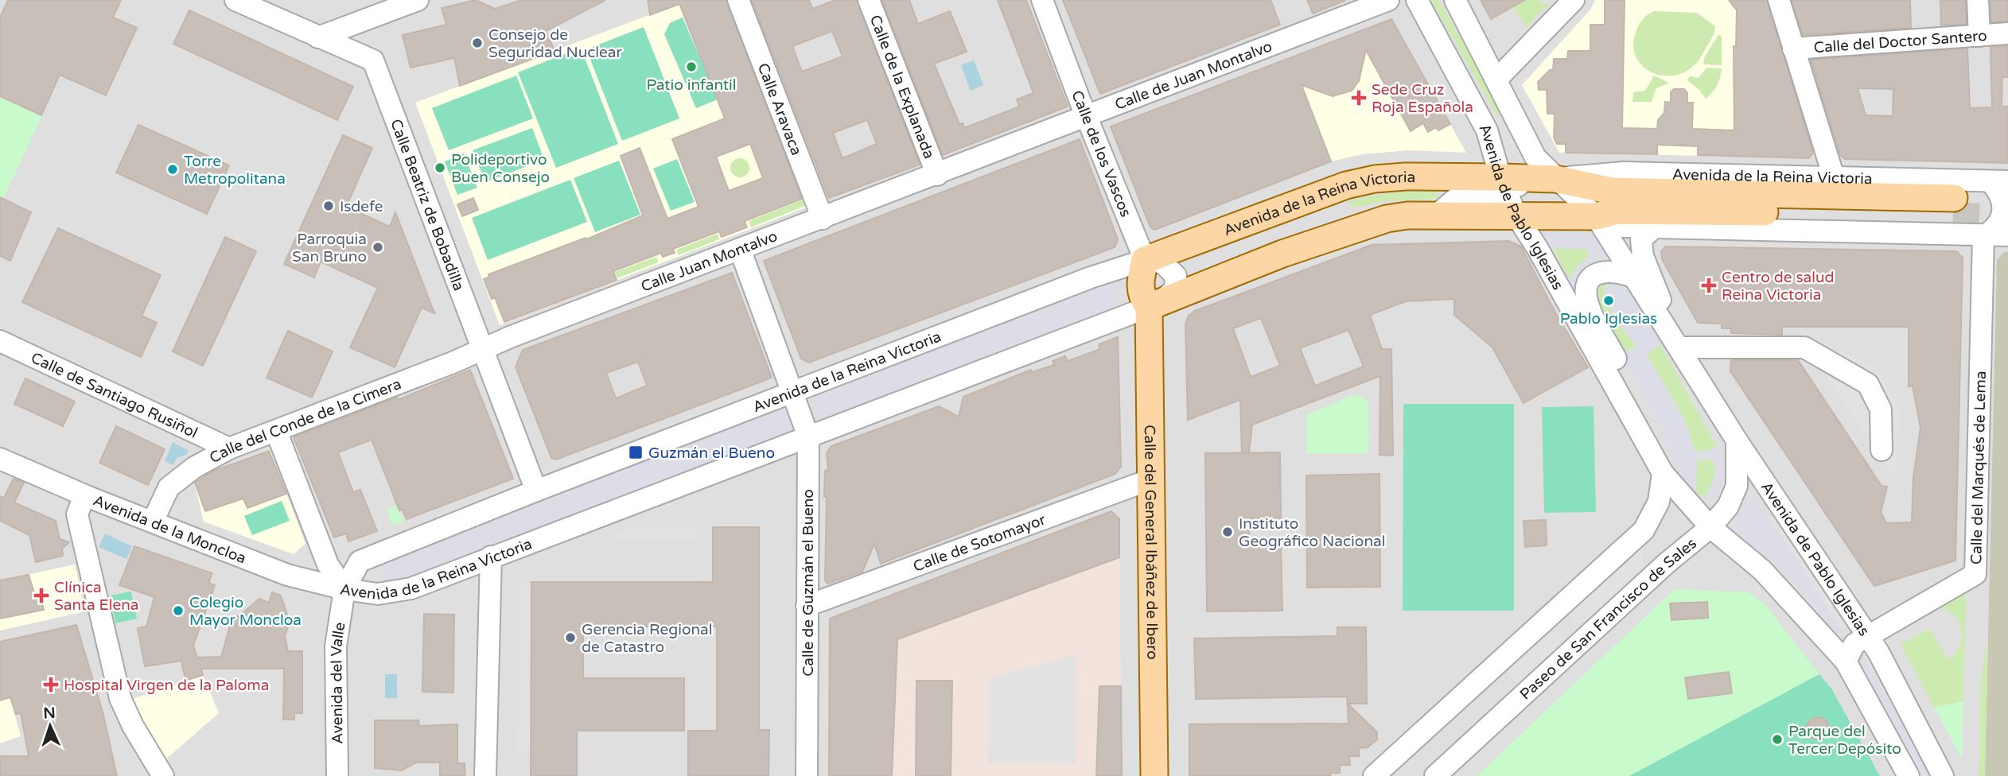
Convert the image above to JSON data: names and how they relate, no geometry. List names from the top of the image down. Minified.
{"streets":{"main road":["Avenida de la Reina Victoria","Calle del General Ibáñez de Ibero"],"street":["Calle del Doctor Santero","Calle de Juan Montalvo","Calle de la Explanada","Calle Aravaca","Calle de los Vascos","Calle Beatriz de Bobadilla","Avenida de Pablo Iglesias","Calle Juan Montalvo","Calle de Santiago Rusiñol","Calle del Conde de la Cimera","Calle del Marqués de Lema","Avenida de la Moncloa","Calle de Sotomayor","Calle de Guzmán el Bueno","Paseo de San Francisco de Sales","Avenida del Valle"]},"crossings":[["Calle de Juan Montalvo","Calle de la Explanada"],["Calle de Juan Montalvo","Calle de los Vascos"],["Calle de Juan Montalvo","Calle Juan Montalvo"],["Calle de la Explanada","Calle Juan Montalvo"],["Calle Aravaca","Calle Juan Montalvo"],["Calle de los Vascos","Avenida de la Reina Victoria"],["Calle de los Vascos","Calle del General Ibáñez de Ibero"],["Avenida de la Reina Victoria","Calle Beatriz de Bobadilla"],["Avenida de la Reina Victoria","Avenida de Pablo Iglesias"],["Avenida de la Reina Victoria","Calle del Marqués de Lema"],["Avenida de la Reina Victoria","Avenida de la Moncloa"],["Avenida de la Reina Victoria","Calle del General Ibáñez de Ibero"],["Avenida de la Reina Victoria","Calle de Guzmán el Bueno"],["Avenida de la Reina Victoria","Avenida del Valle"],["Calle Beatriz de Bobadilla","Calle Juan Montalvo"],["Calle Beatriz de Bobadilla","Calle del Conde de la Cimera"],["Avenida de Pablo Iglesias","Calle del Marqués de Lema"],["Avenida de Pablo Iglesias","Paseo de San Francisco de Sales"],["Calle Juan Montalvo","Calle del Conde de la Cimera"],["Calle Juan Montalvo","Calle de Guzmán el Bueno"],["Calle de Santiago Rusiñol","Calle del Conde de la Cimera"],["Calle del Conde de la Cimera","Avenida de la Moncloa"],["Avenida de la Moncloa","Avenida del Valle"],["Calle del General Ibáñez de Ibero","Calle de Sotomayor"],["Calle de Sotomayor","Calle de Guzmán el Bueno"]],"places":{"other":["Consejo de Seguridad Nuclear","Patio infantil","Polideportivo Buen Consejo","Torre Metropolitana","Isdefe","Parroquia San Bruno","Pablo Iglesias","Instituto Geográfico Nacional","Colegio Mayor Moncloa","Gerencia Regional de Catastro","Parque del Tercer Depósito"],"health":["Sede Cruz Roja Española","Centro de salud Reina Victoria","Clínica Santa Elena","Hospital Virgen de la Paloma"],"transit":["Guzmán el Bueno"]},"north":"top"}
